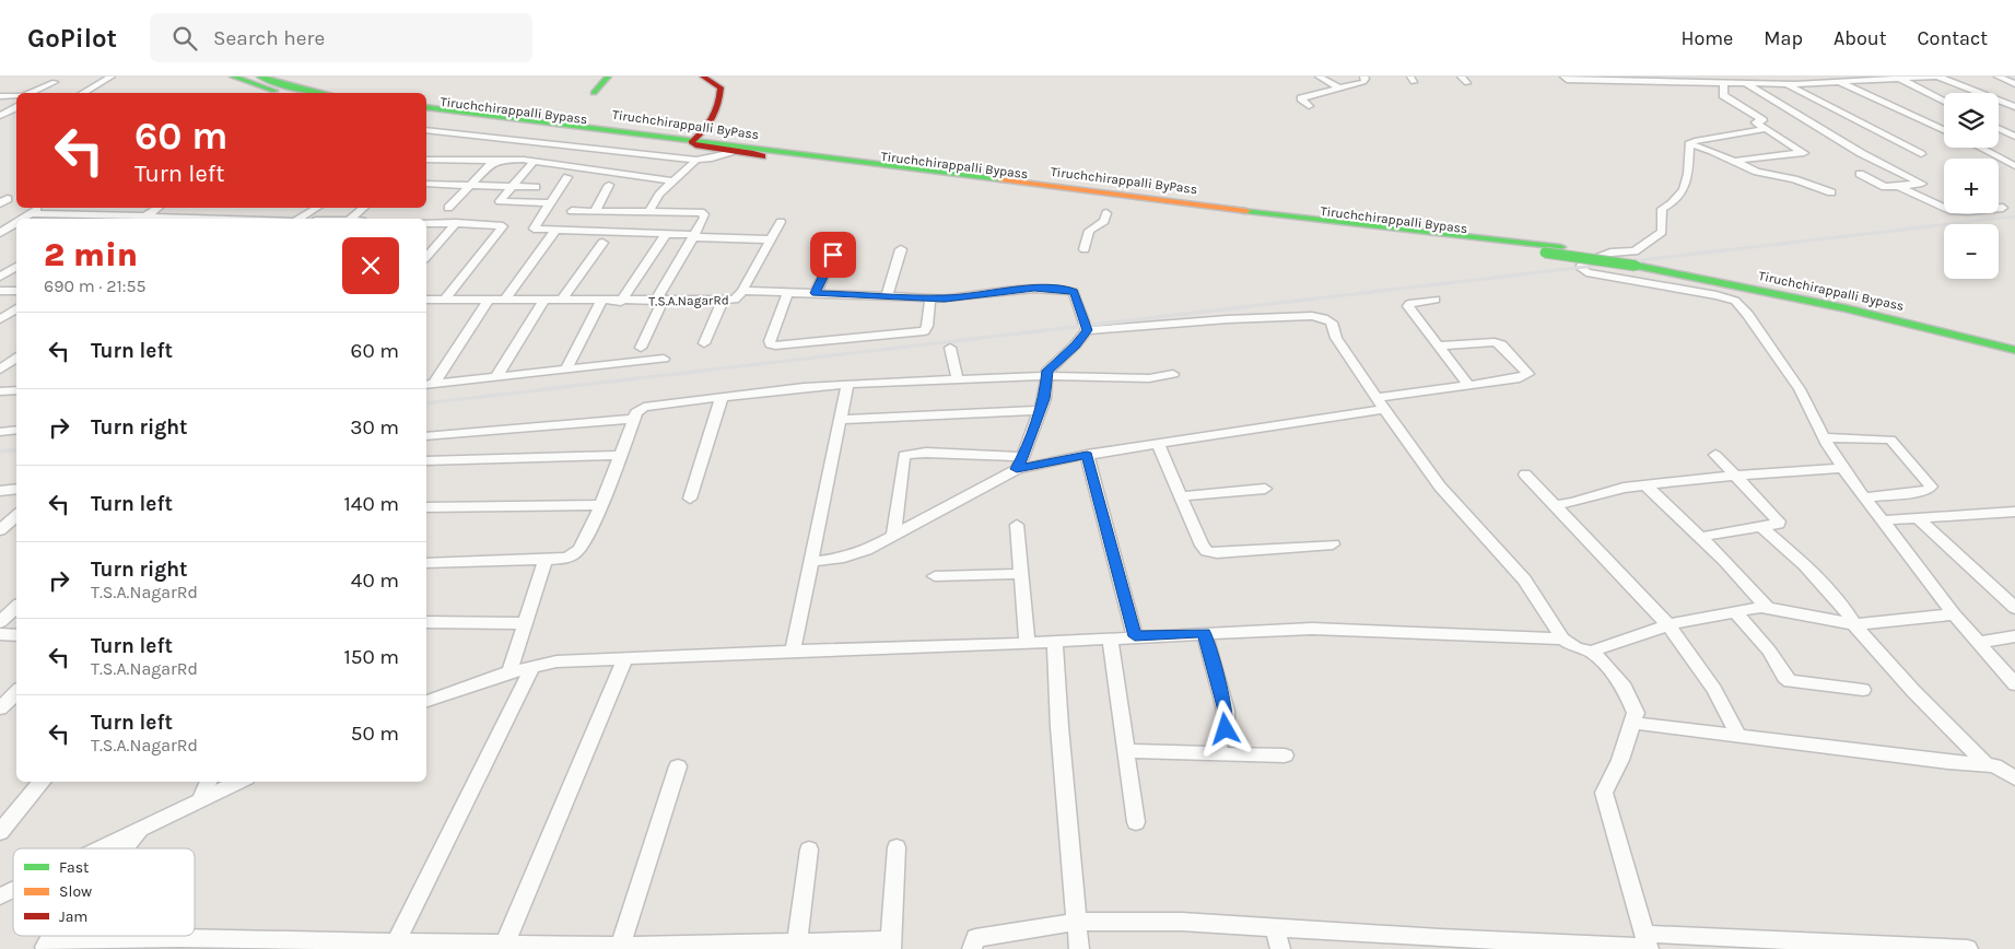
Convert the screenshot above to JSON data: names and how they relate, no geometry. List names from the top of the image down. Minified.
{"streets":{"main road":["Tiruchchirappalli Bypass","Tiruchchirappalli ByPass"],"street":["T.S.A.NagarRd"]},"crossings":[["Tiruchchirappalli Bypass","Tiruchchirappalli ByPass"]],"legend":["Fast","Slow","Jam"],"page":{"header":"GoPilot","search":"Search here","nav":["Home","Map","About","Contact"],"map_buttons":["+","−"],"turn":["60 m","Turn left"],"heading":["2 min","690 m · 21:55"],"list":[{"name":"Turn left","value":"60 m"},{"name":"Turn right","value":"30 m"},{"name":"Turn left","value":"140 m"},{"name":"Turn right","note":"T.S.A.NagarRd","value":"40 m"},{"name":"Turn left","note":"T.S.A.NagarRd","value":"150 m"},{"name":"Turn left","note":"T.S.A.NagarRd","value":"50 m"}]}}
